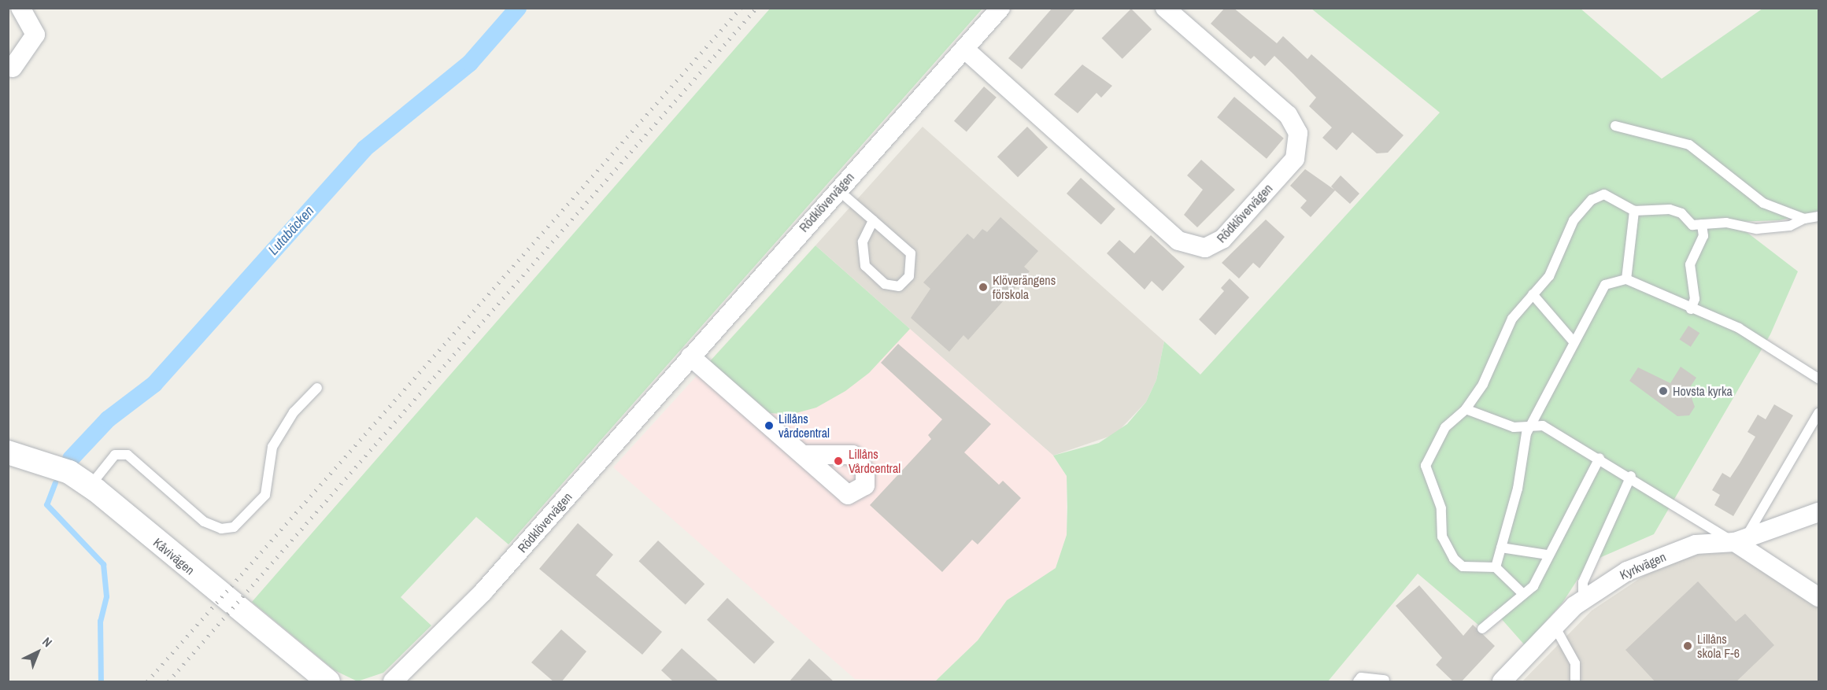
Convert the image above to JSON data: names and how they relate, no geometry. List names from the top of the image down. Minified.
{"streets":{"street":["Rödklövervägen","Kåvivägen","Kyrkvägen"]},"water":["Lutabäcken"],"places":["Klöverängens förskola","Hovsta kyrka","Lillåns vårdcentral","Lillåns Vårdcentral","Lillåns skola F-6"],"north":"top right"}
